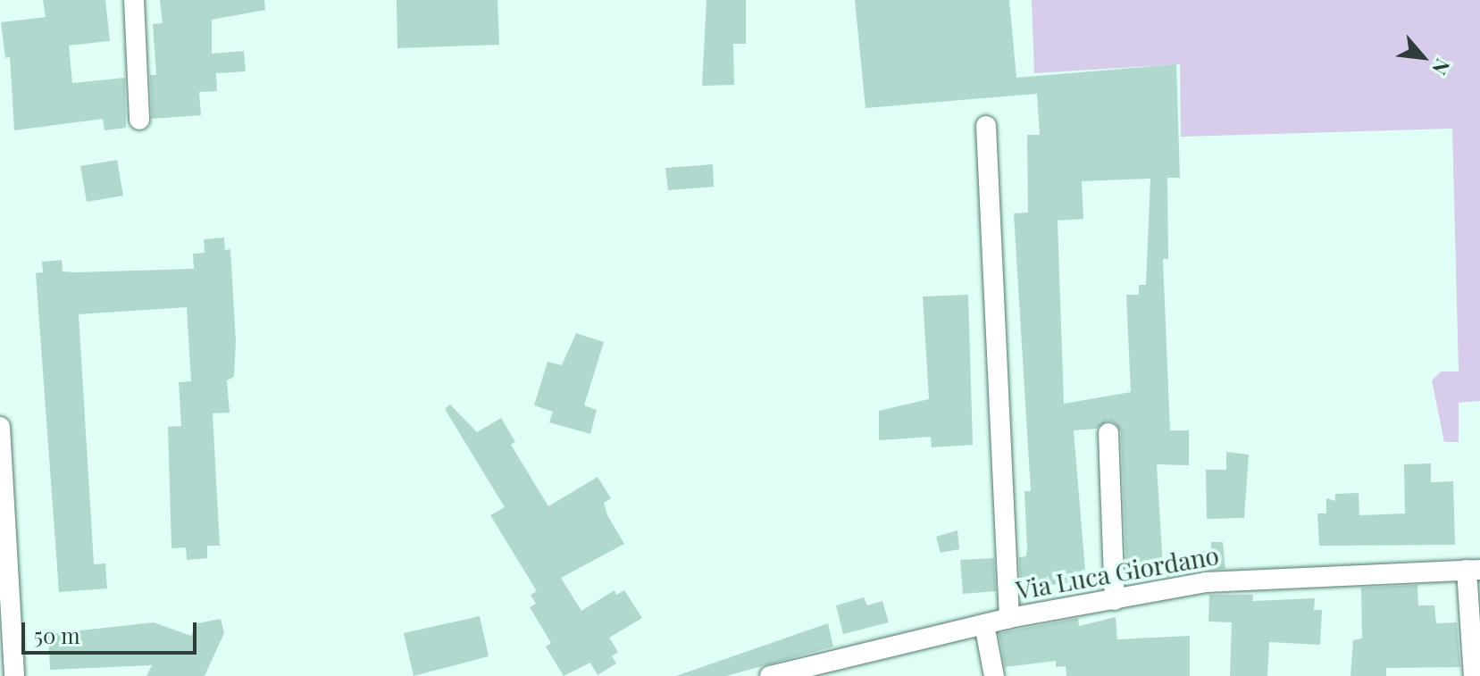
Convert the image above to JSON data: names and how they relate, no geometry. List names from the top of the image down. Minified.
{"streets":{"street":["Via Luca Giordano"]},"scale_bar":"50 m","north":"bottom right"}
